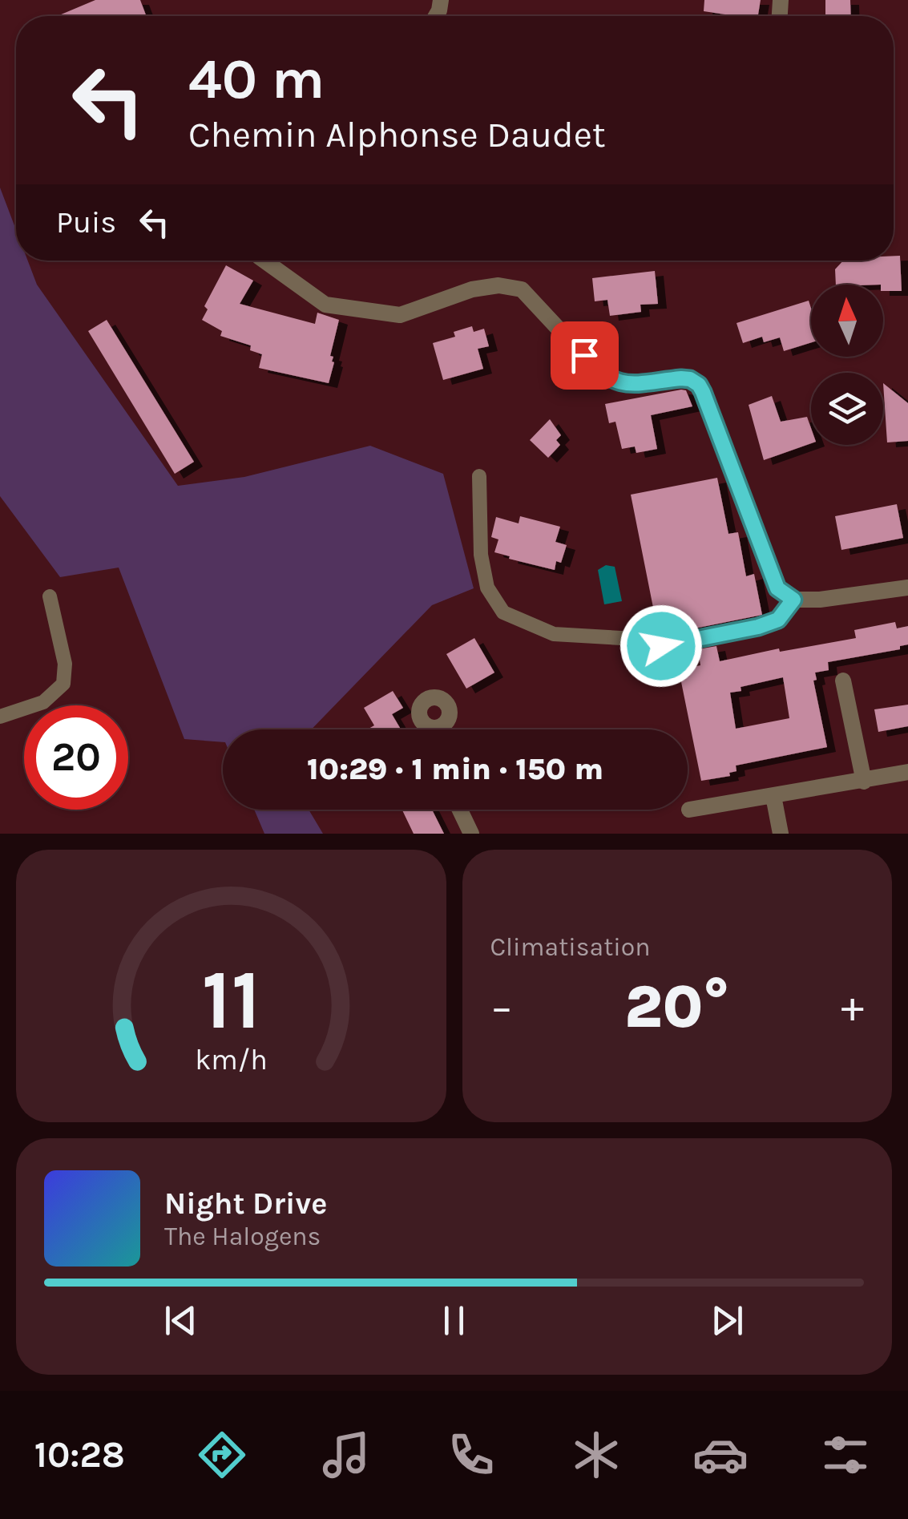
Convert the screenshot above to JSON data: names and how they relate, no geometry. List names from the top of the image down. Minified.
{"north":"top","page":{"turn":["40 m","Chemin Alphonse Daudet"],"then":"Puis","limit":"20","trip":"10:29 · 1 min · 150 m","tile":"Climatisation","heat":["−","20°","+"],"song":["Night Drive","The Halogens"],"tabs":"10:28","gauge":["11","km/h"]}}
